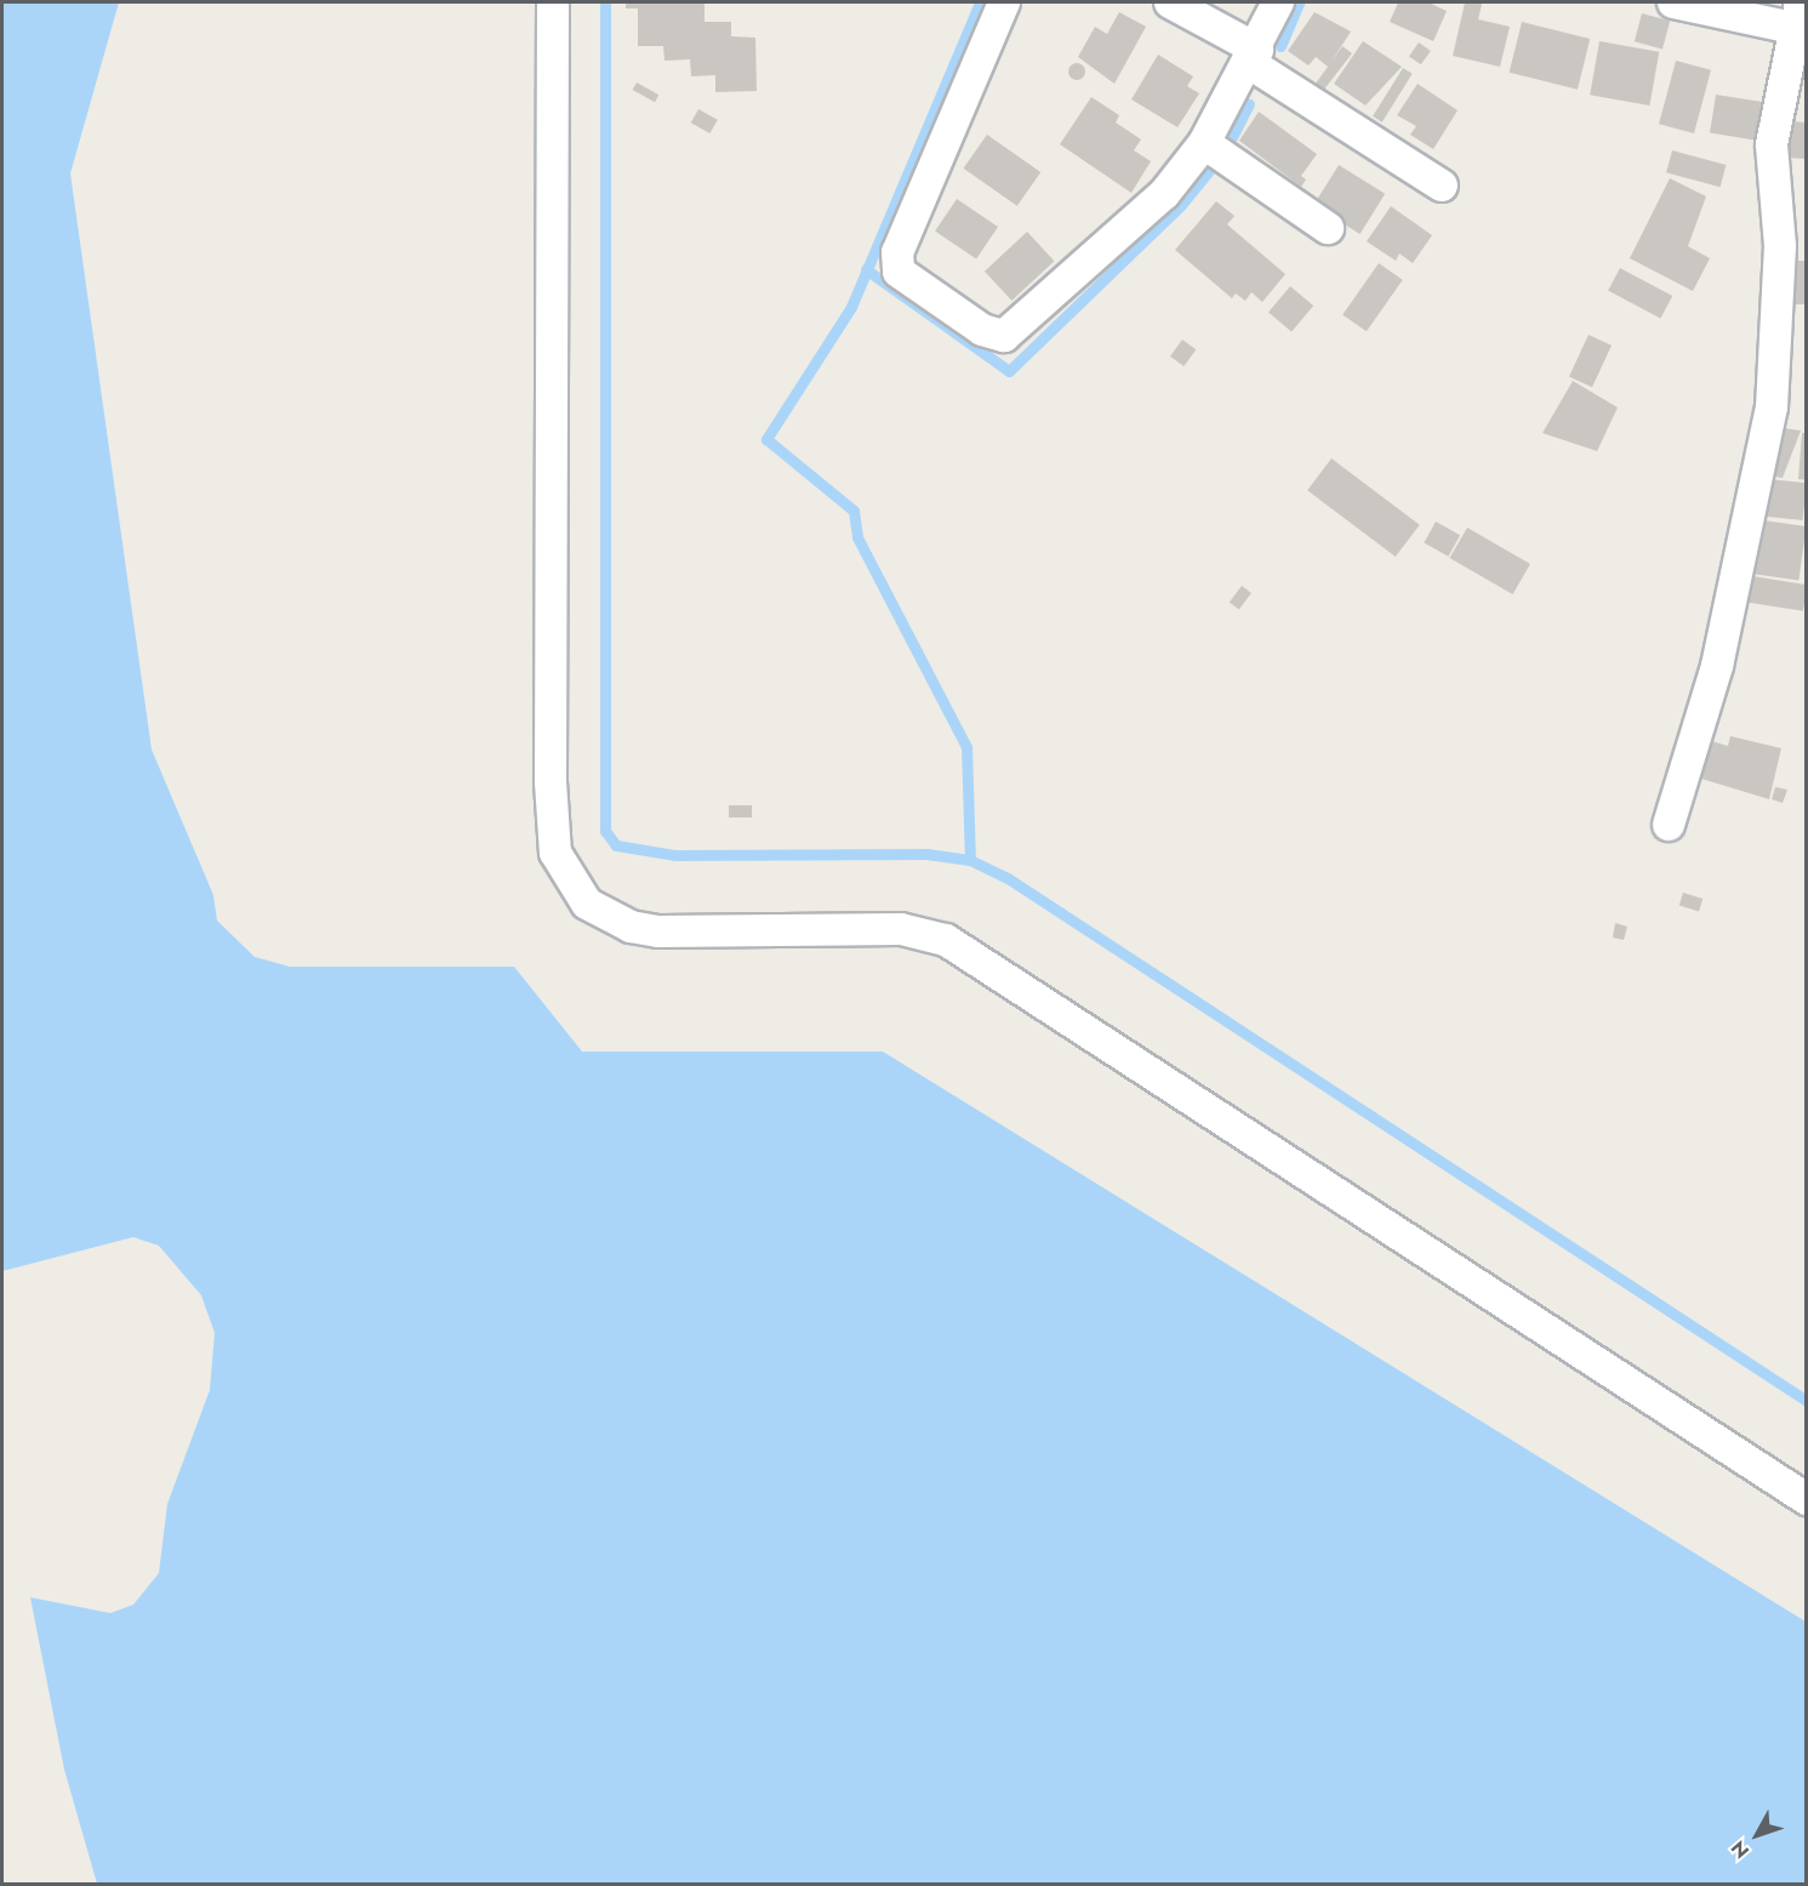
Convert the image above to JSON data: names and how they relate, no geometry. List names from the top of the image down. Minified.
{"north":"bottom left"}
